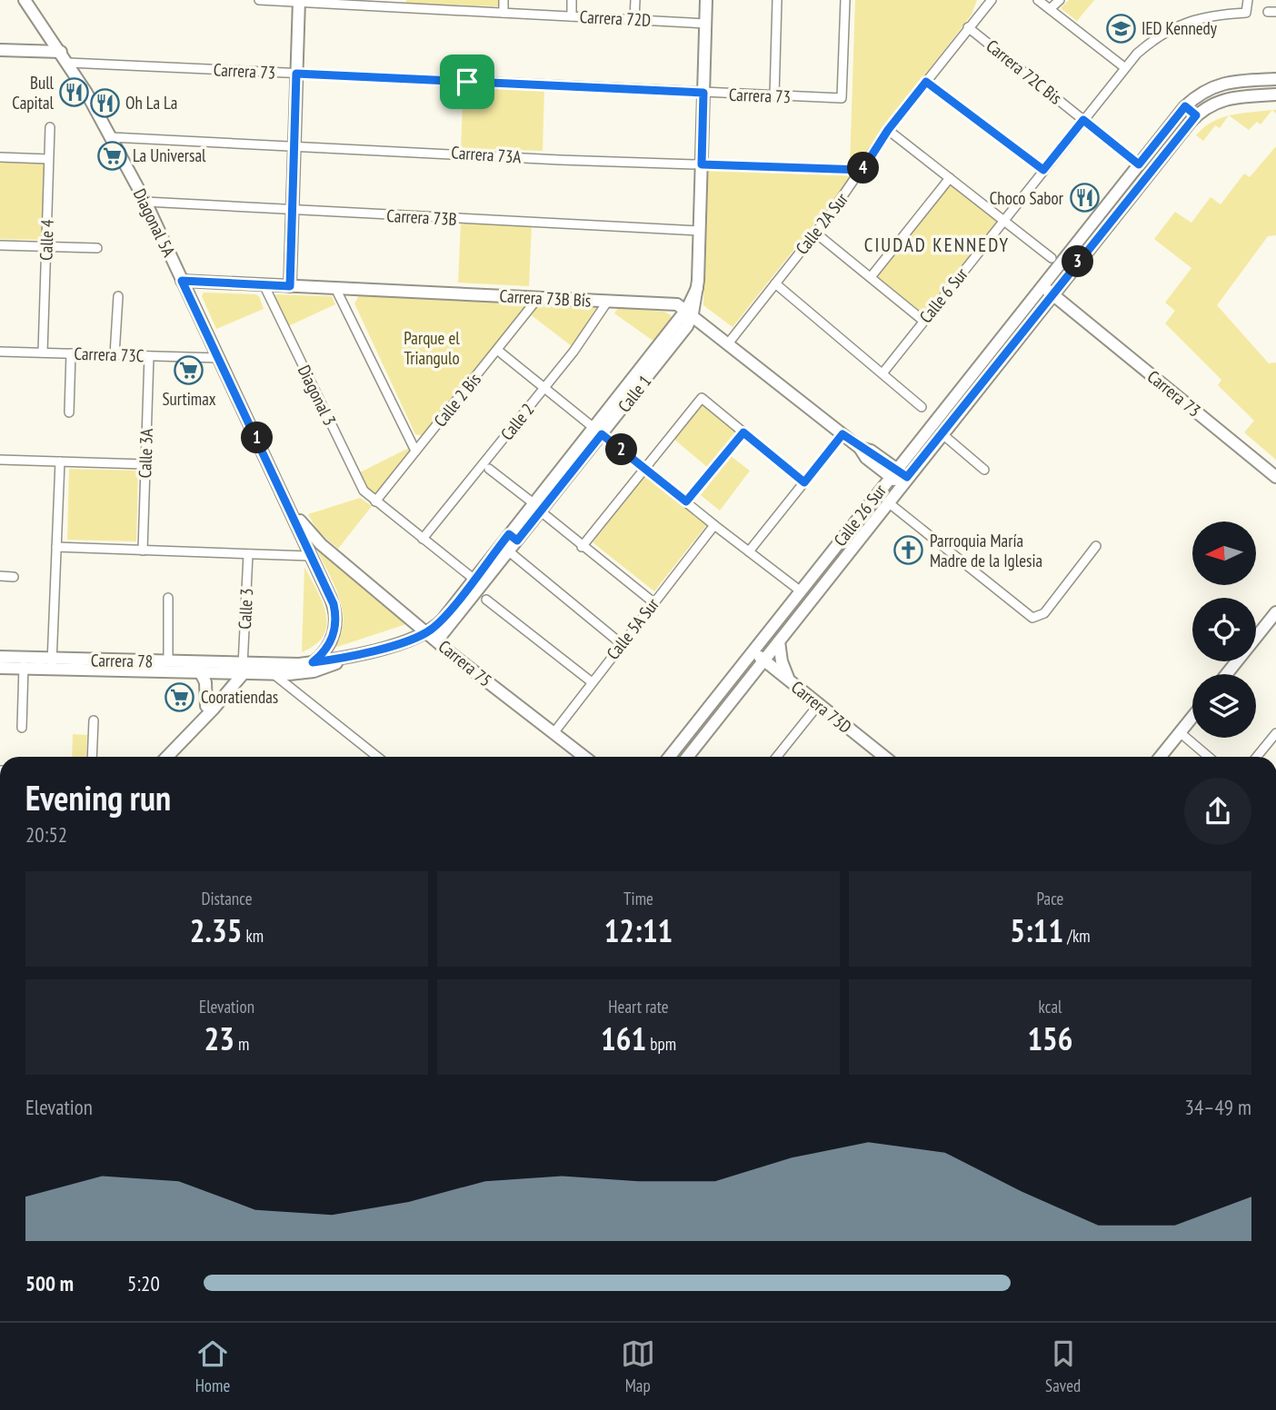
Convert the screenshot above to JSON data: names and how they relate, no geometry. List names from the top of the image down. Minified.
{"streets":{"street":["Carrera 72D","Carrera 73","Carrera 72C Bis","Carrera 73A","Carrera 73B","Diagonal 5A","Calle 2A Sur","Calle 4","Calle 6 Sur","Carrera 73B Bis","Carrera 73C","Calle 1","Diagonal 3","Calle 2 Bis","Calle 2","Calle 3A","Calle 26 Sur","Calle 3","Calle 5A Sur","Carrera 78","Carrera 75","Carrera 73D"]},"crossings":[["Carrera 72D","Calle 1"],["Carrera 73","Diagonal 5A"],["Carrera 73","Calle 1"],["Carrera 73","Calle 26 Sur"],["Carrera 72C Bis","Calle 2A Sur"],["Carrera 72C Bis","Calle 6 Sur"],["Carrera 72C Bis","Calle 26 Sur"],["Carrera 73A","Diagonal 5A"],["Carrera 73A","Calle 2A Sur"],["Carrera 73A","Calle 1"],["Carrera 73B","Diagonal 5A"],["Carrera 73B","Calle 1"],["Diagonal 5A","Carrera 73B Bis"],["Diagonal 5A","Carrera 73C"],["Diagonal 5A","Carrera 75"],["Calle 2A Sur","Carrera 73B Bis"],["Calle 4","Carrera 73C"],["Carrera 73B Bis","Calle 1"],["Carrera 73B Bis","Diagonal 3"],["Carrera 73B Bis","Calle 2 Bis"],["Carrera 73B Bis","Calle 2"],["Carrera 73B Bis","Calle 26 Sur"],["Carrera 73C","Calle 3A"],["Calle 1","Diagonal 3"],["Calle 1","Carrera 75"],["Diagonal 3","Calle 2 Bis"],["Diagonal 3","Calle 2"],["Calle 26 Sur","Carrera 73D"],["Calle 3","Carrera 78"],["Calle 5A Sur","Carrera 75"]],"districts":["CIUDAD KENNEDY"],"parks":["Parque el Triangulo"],"places":{"school or university":["IED Kennedy"],"restaurant":["Bull Capital","Oh La La","Choco Sabor"],"supermarket":["La Universal","Surtimax","Cooratiendas"],"church":["Parroquia María Madre de la Iglesia"]},"north":"left","page":{"pins":["4","3","1","2"],"heading":["Evening run","20:52"],"stats":[["Distance","2.35 km"],["Time","12:11"],["Pace","5:11 /km"],["Elevation","23 m"],["Heart rate","161 bpm"],["kcal","156"]],"chart":["Elevation","34–49 m"],"list":[{"name":"500 m","note":"5:20"}],"tabs":["Home","Map","Saved"]}}
